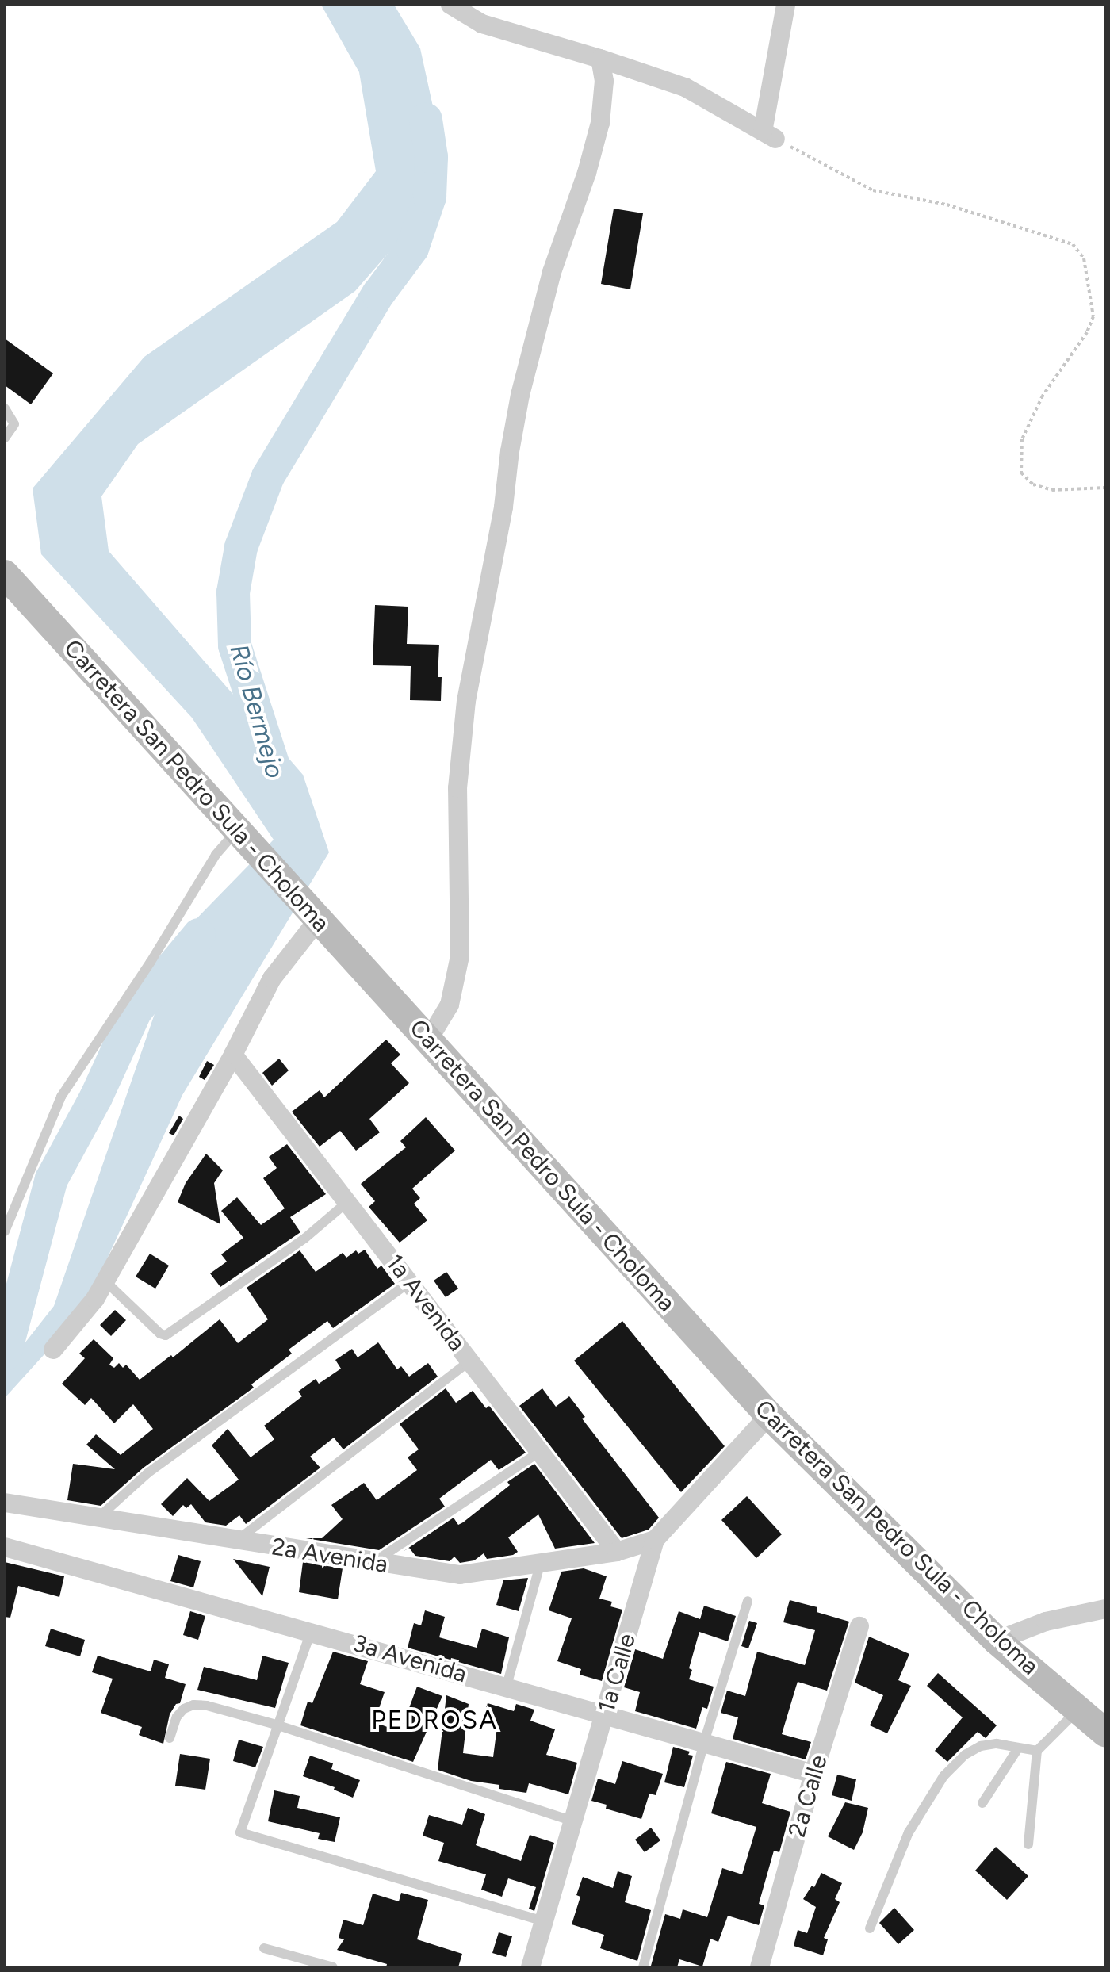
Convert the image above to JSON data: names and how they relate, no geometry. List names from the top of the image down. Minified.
{"streets":{"main road":["Carretera San Pedro Sula - Choloma"],"street":["1a Avenida","2a Avenida","3a Avenida","1a Calle","2a Calle"]},"crossings":[["Carretera San Pedro Sula - Choloma","1a Calle"],["1a Avenida","2a Avenida"],["2a Avenida","1a Calle"],["3a Avenida","1a Calle"],["3a Avenida","2a Calle"]],"districts":["PEDROSA"],"water":["Río Bermejo"]}
